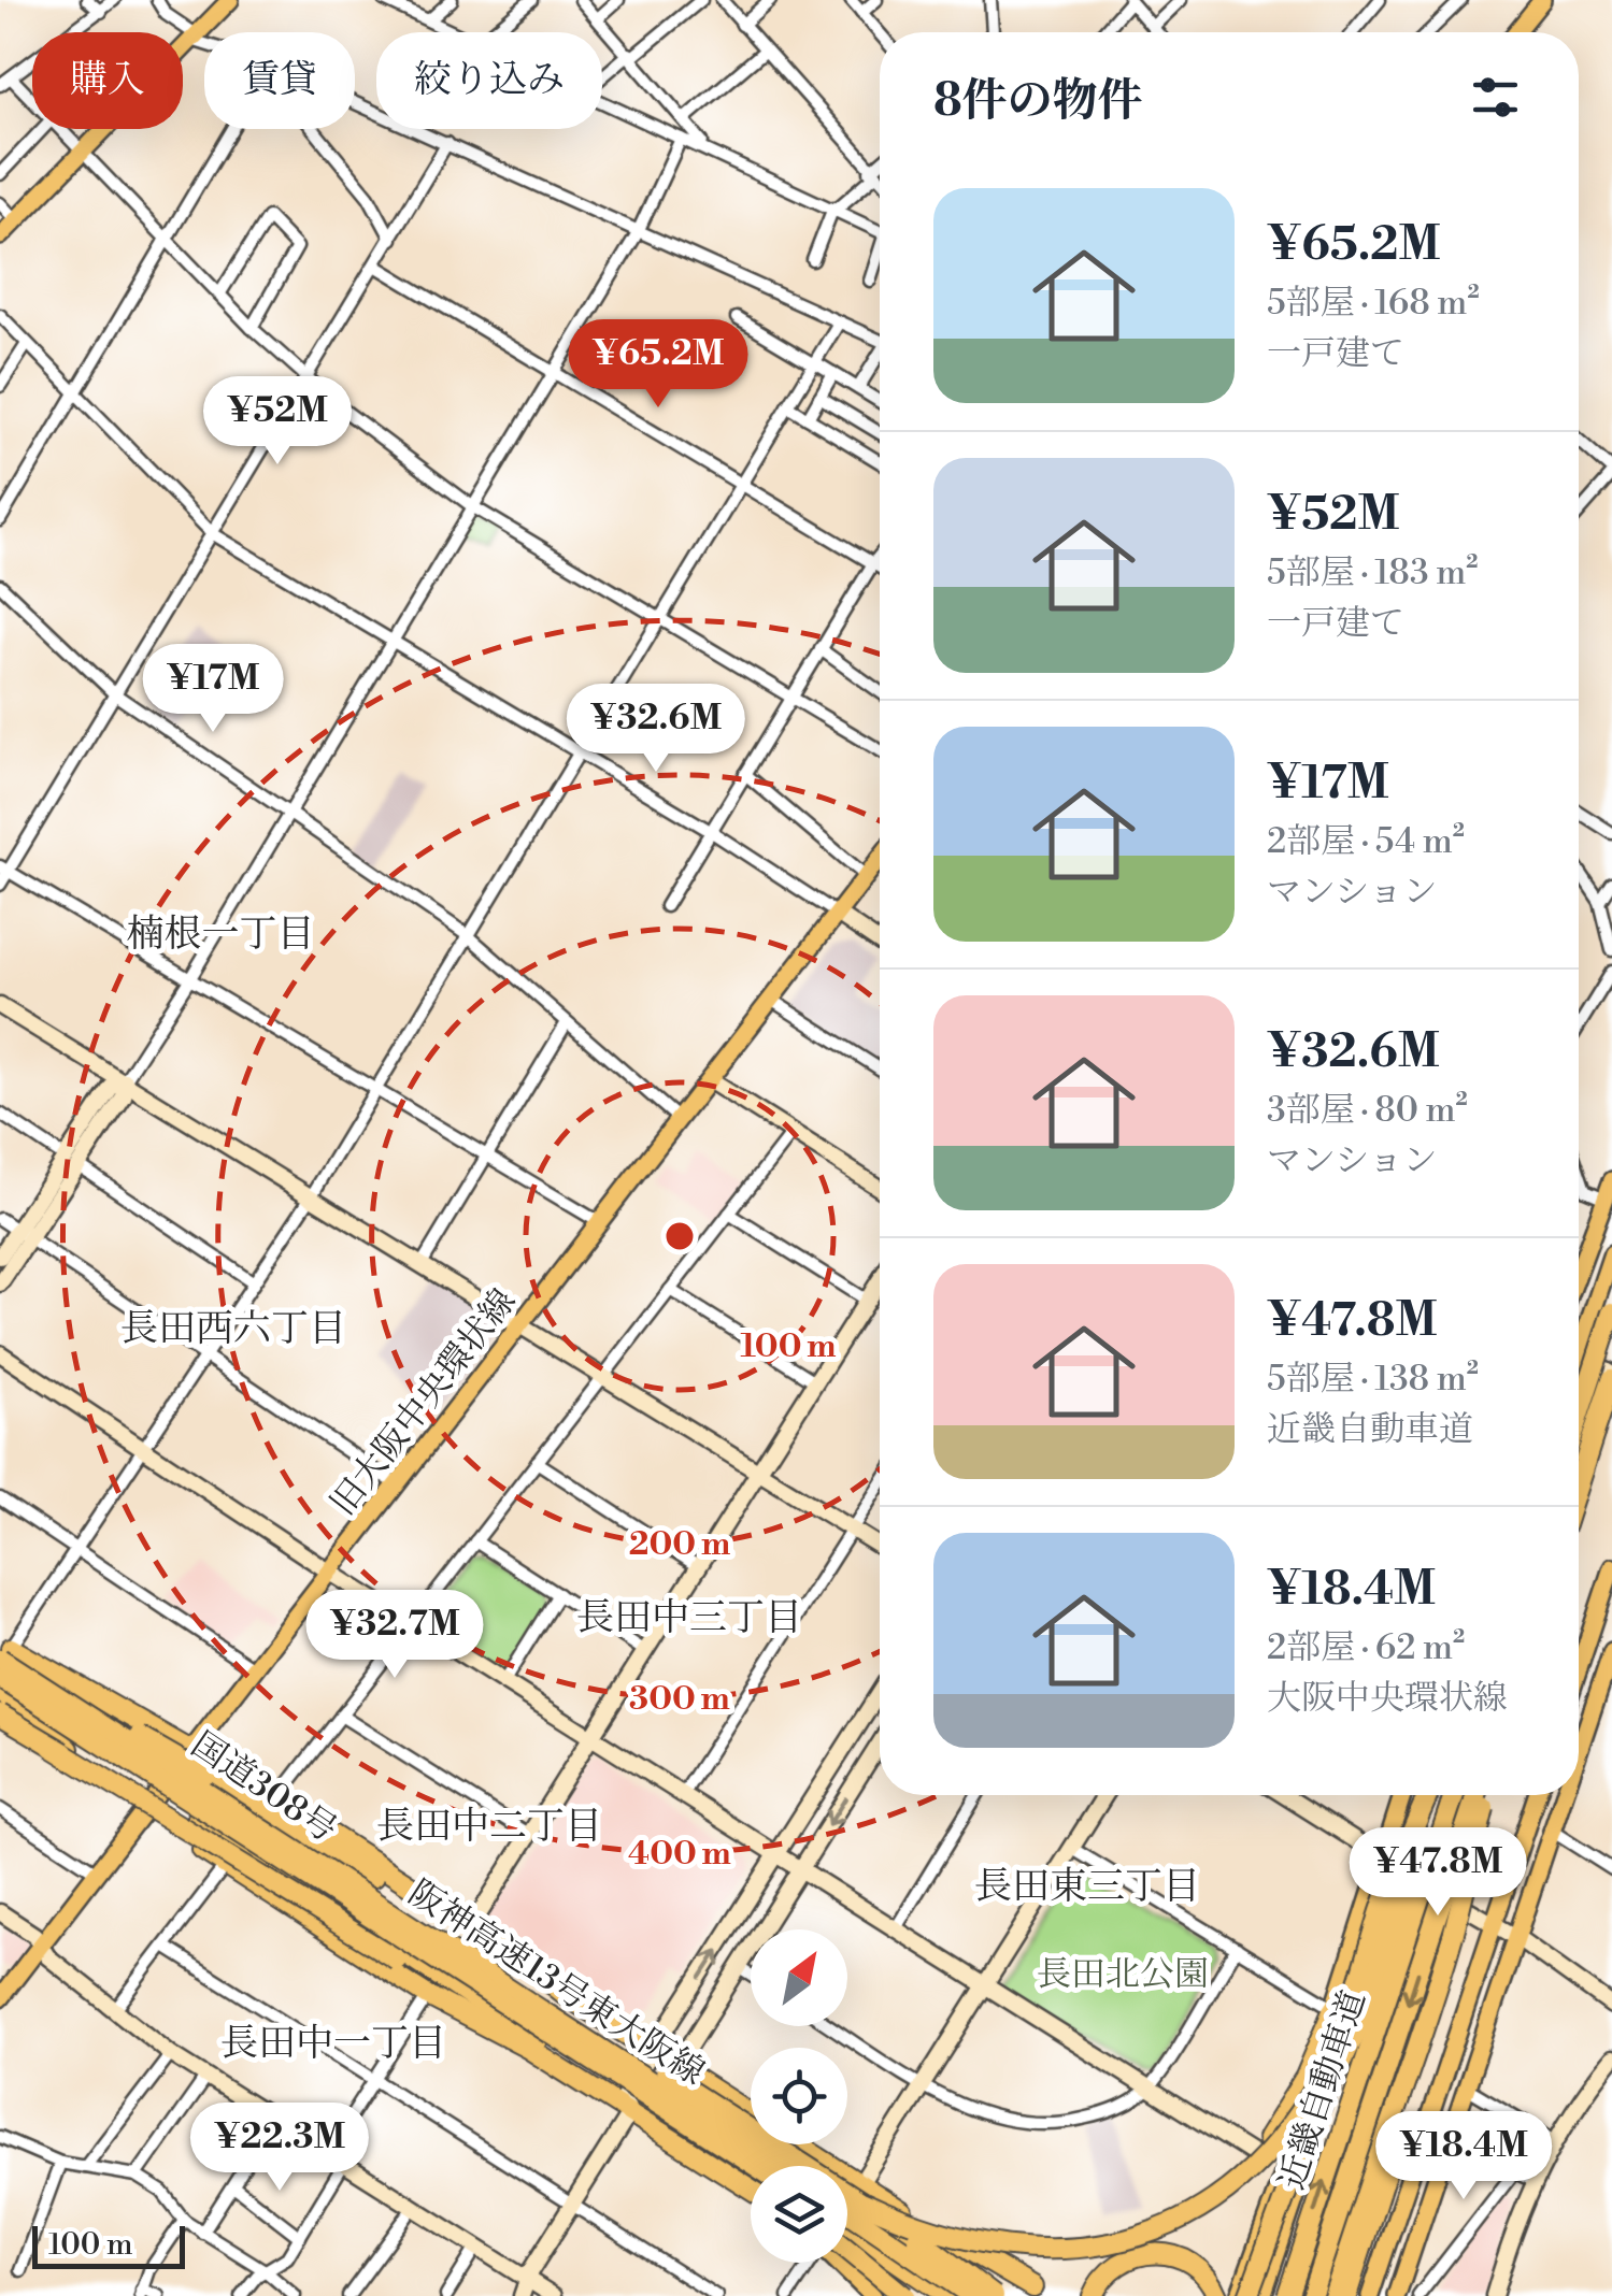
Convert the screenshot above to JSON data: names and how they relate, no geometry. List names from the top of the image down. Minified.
{"streets":{"highway":["国道308号","阪神高速13号東大阪線","近畿自動車道"],"main road":["旧大阪中央環状線"]},"crossings":[["旧大阪中央環状線","国道308号"],["国道308号","阪神高速13号東大阪線"]],"districts":["楠根一丁目","長田西六丁目","長田中三丁目","長田中二丁目","長田東三丁目","長田中一丁目"],"parks":["長田北公園"],"scale_bar":"100 m","north":"top right","page":{"chip":["購入","賃貸","絞り込み"],"heading":"8件の物件","list":[{"name":"¥65.2M","note":"5部屋 · 168 m² · 一戸建て"},{"name":"¥52M","note":"5部屋 · 183 m² · 一戸建て"},{"name":"¥17M","note":"2部屋 · 54 m² · マンション"},{"name":"¥32.6M","note":"3部屋 · 80 m² · マンション"},{"name":"¥47.8M","note":"5部屋 · 138 m² · 近畿自動車道"},{"name":"¥18.4M","note":"2部屋 · 62 m² · 大阪中央環状線"}],"price":["¥65.2M","¥52M","¥17M","¥32.6M","¥32.7M","¥47.8M","¥22.3M","¥18.4M"],"scale":"100 m"},"rings":["100 m","200 m","300 m","400 m"]}
